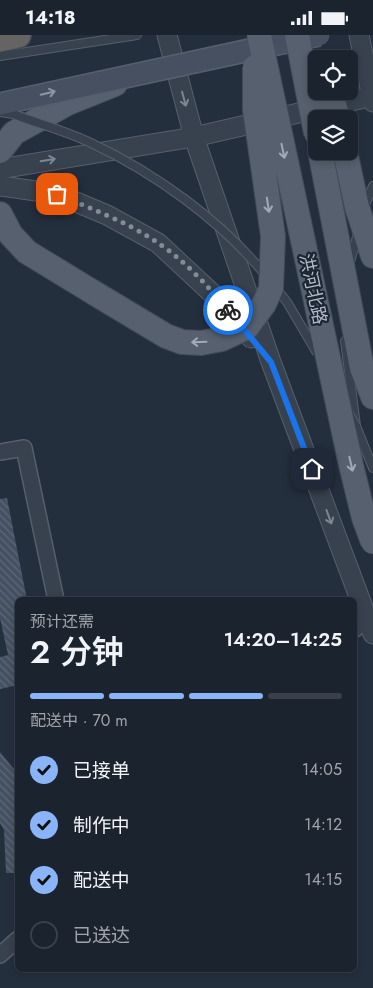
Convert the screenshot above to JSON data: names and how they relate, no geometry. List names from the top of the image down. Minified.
{"streets":{"main road":["洪河北路"]},"page":{"status":"14:18","heading":["2 分钟","预计还需","14:20–14:25"],"bar":"配送中 · 70 m","list":[["已接单","14:05"],["制作中","14:12"],["配送中","14:15"],"已送达"]}}
